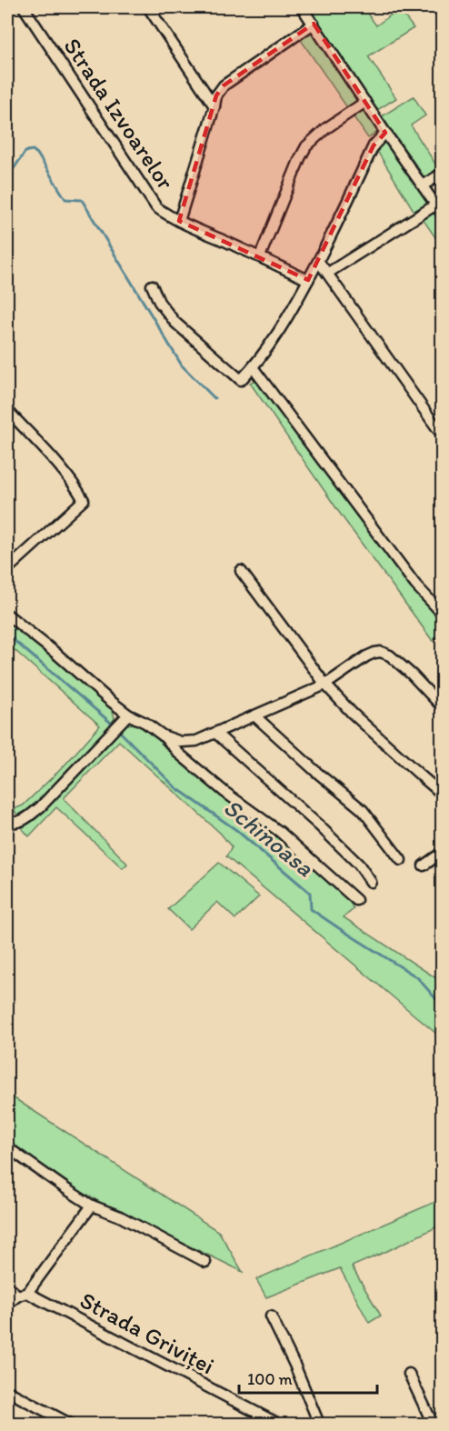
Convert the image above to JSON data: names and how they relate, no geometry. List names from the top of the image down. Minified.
{"streets":{"street":["Strada Izvoarelor","Strada Griviței"]},"water":["Schinoasa"],"scale_bar":"100 m"}
